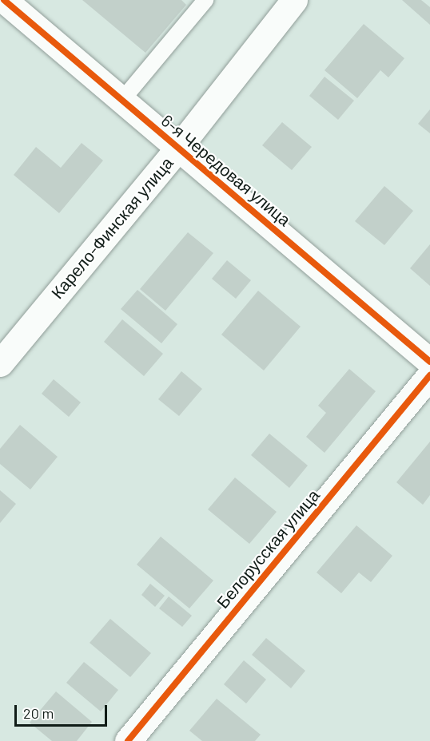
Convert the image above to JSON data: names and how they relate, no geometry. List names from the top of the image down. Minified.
{"streets":{"street":["6-я Чередовая улица","Карело-Финская улица","Белорусская улица"]},"crossings":[["6-я Чередовая улица","Карело-Финская улица"]],"scale_bar":"20 m"}
